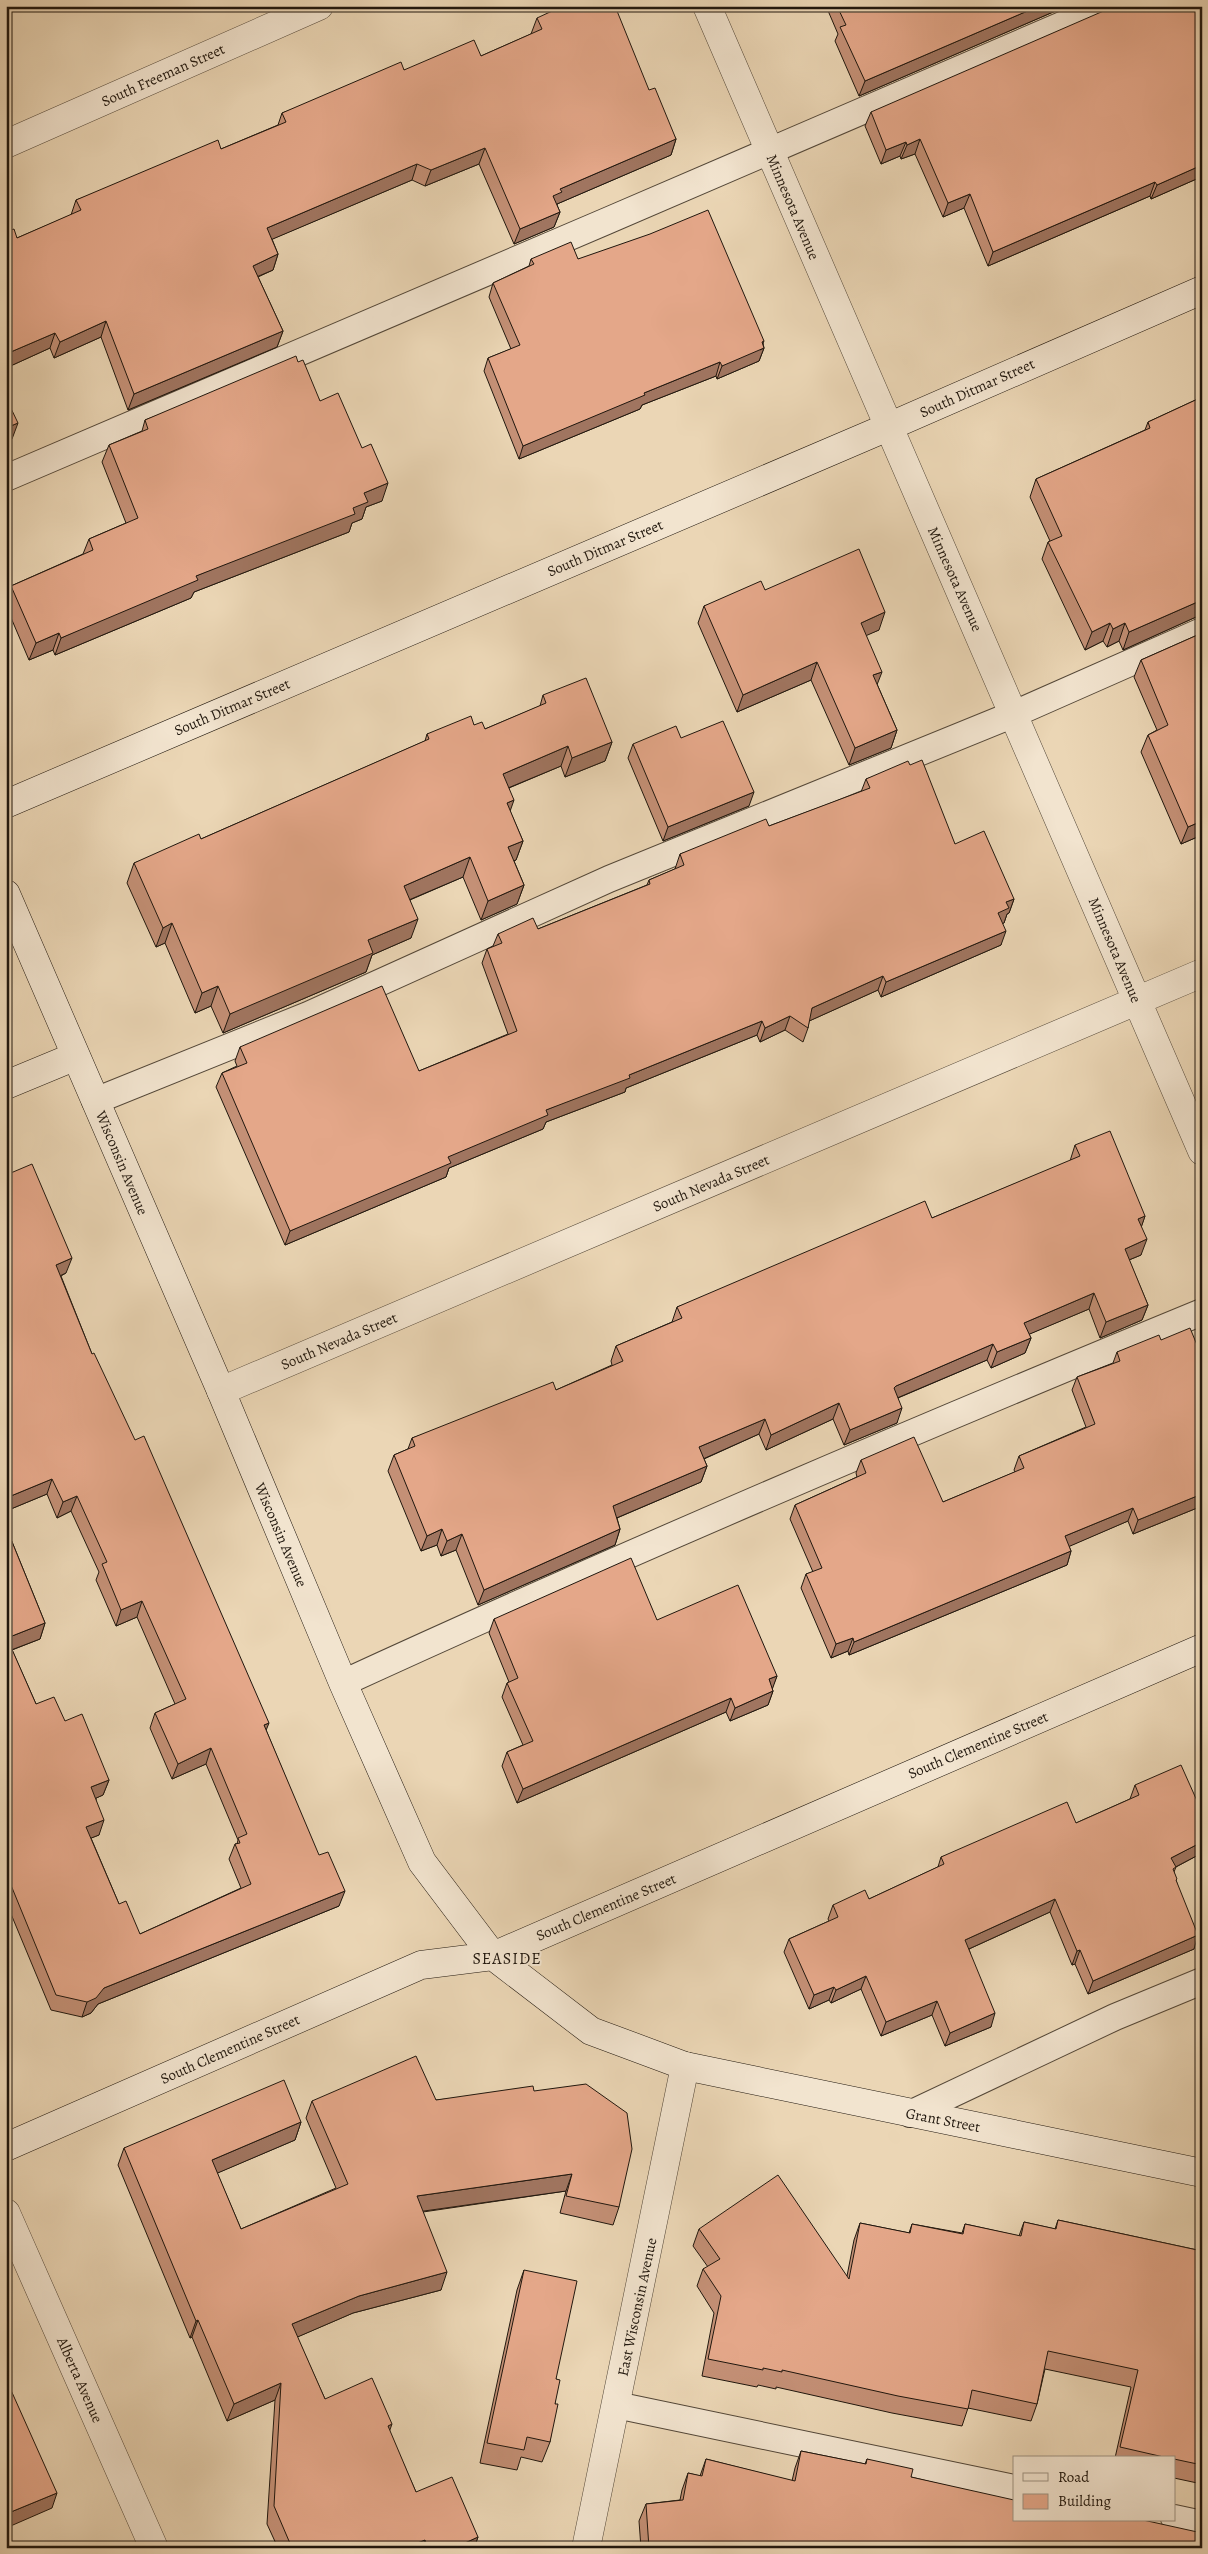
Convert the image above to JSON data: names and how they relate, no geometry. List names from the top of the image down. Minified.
{"streets":{"street":["South Freeman Street","Minnesota Avenue","South Ditmar Street","Wisconsin Avenue","South Nevada Street","South Clementine Street","Grant Street","East Wisconsin Avenue","Alberta Avenue"]},"crossings":[["Minnesota Avenue","South Ditmar Street"],["Minnesota Avenue","South Nevada Street"],["Wisconsin Avenue","South Nevada Street"],["Wisconsin Avenue","South Clementine Street"],["Wisconsin Avenue","Grant Street"],["Wisconsin Avenue","East Wisconsin Avenue"],["Grant Street","East Wisconsin Avenue"]],"districts":["SEASIDE"],"legend":["Road","Building"]}
